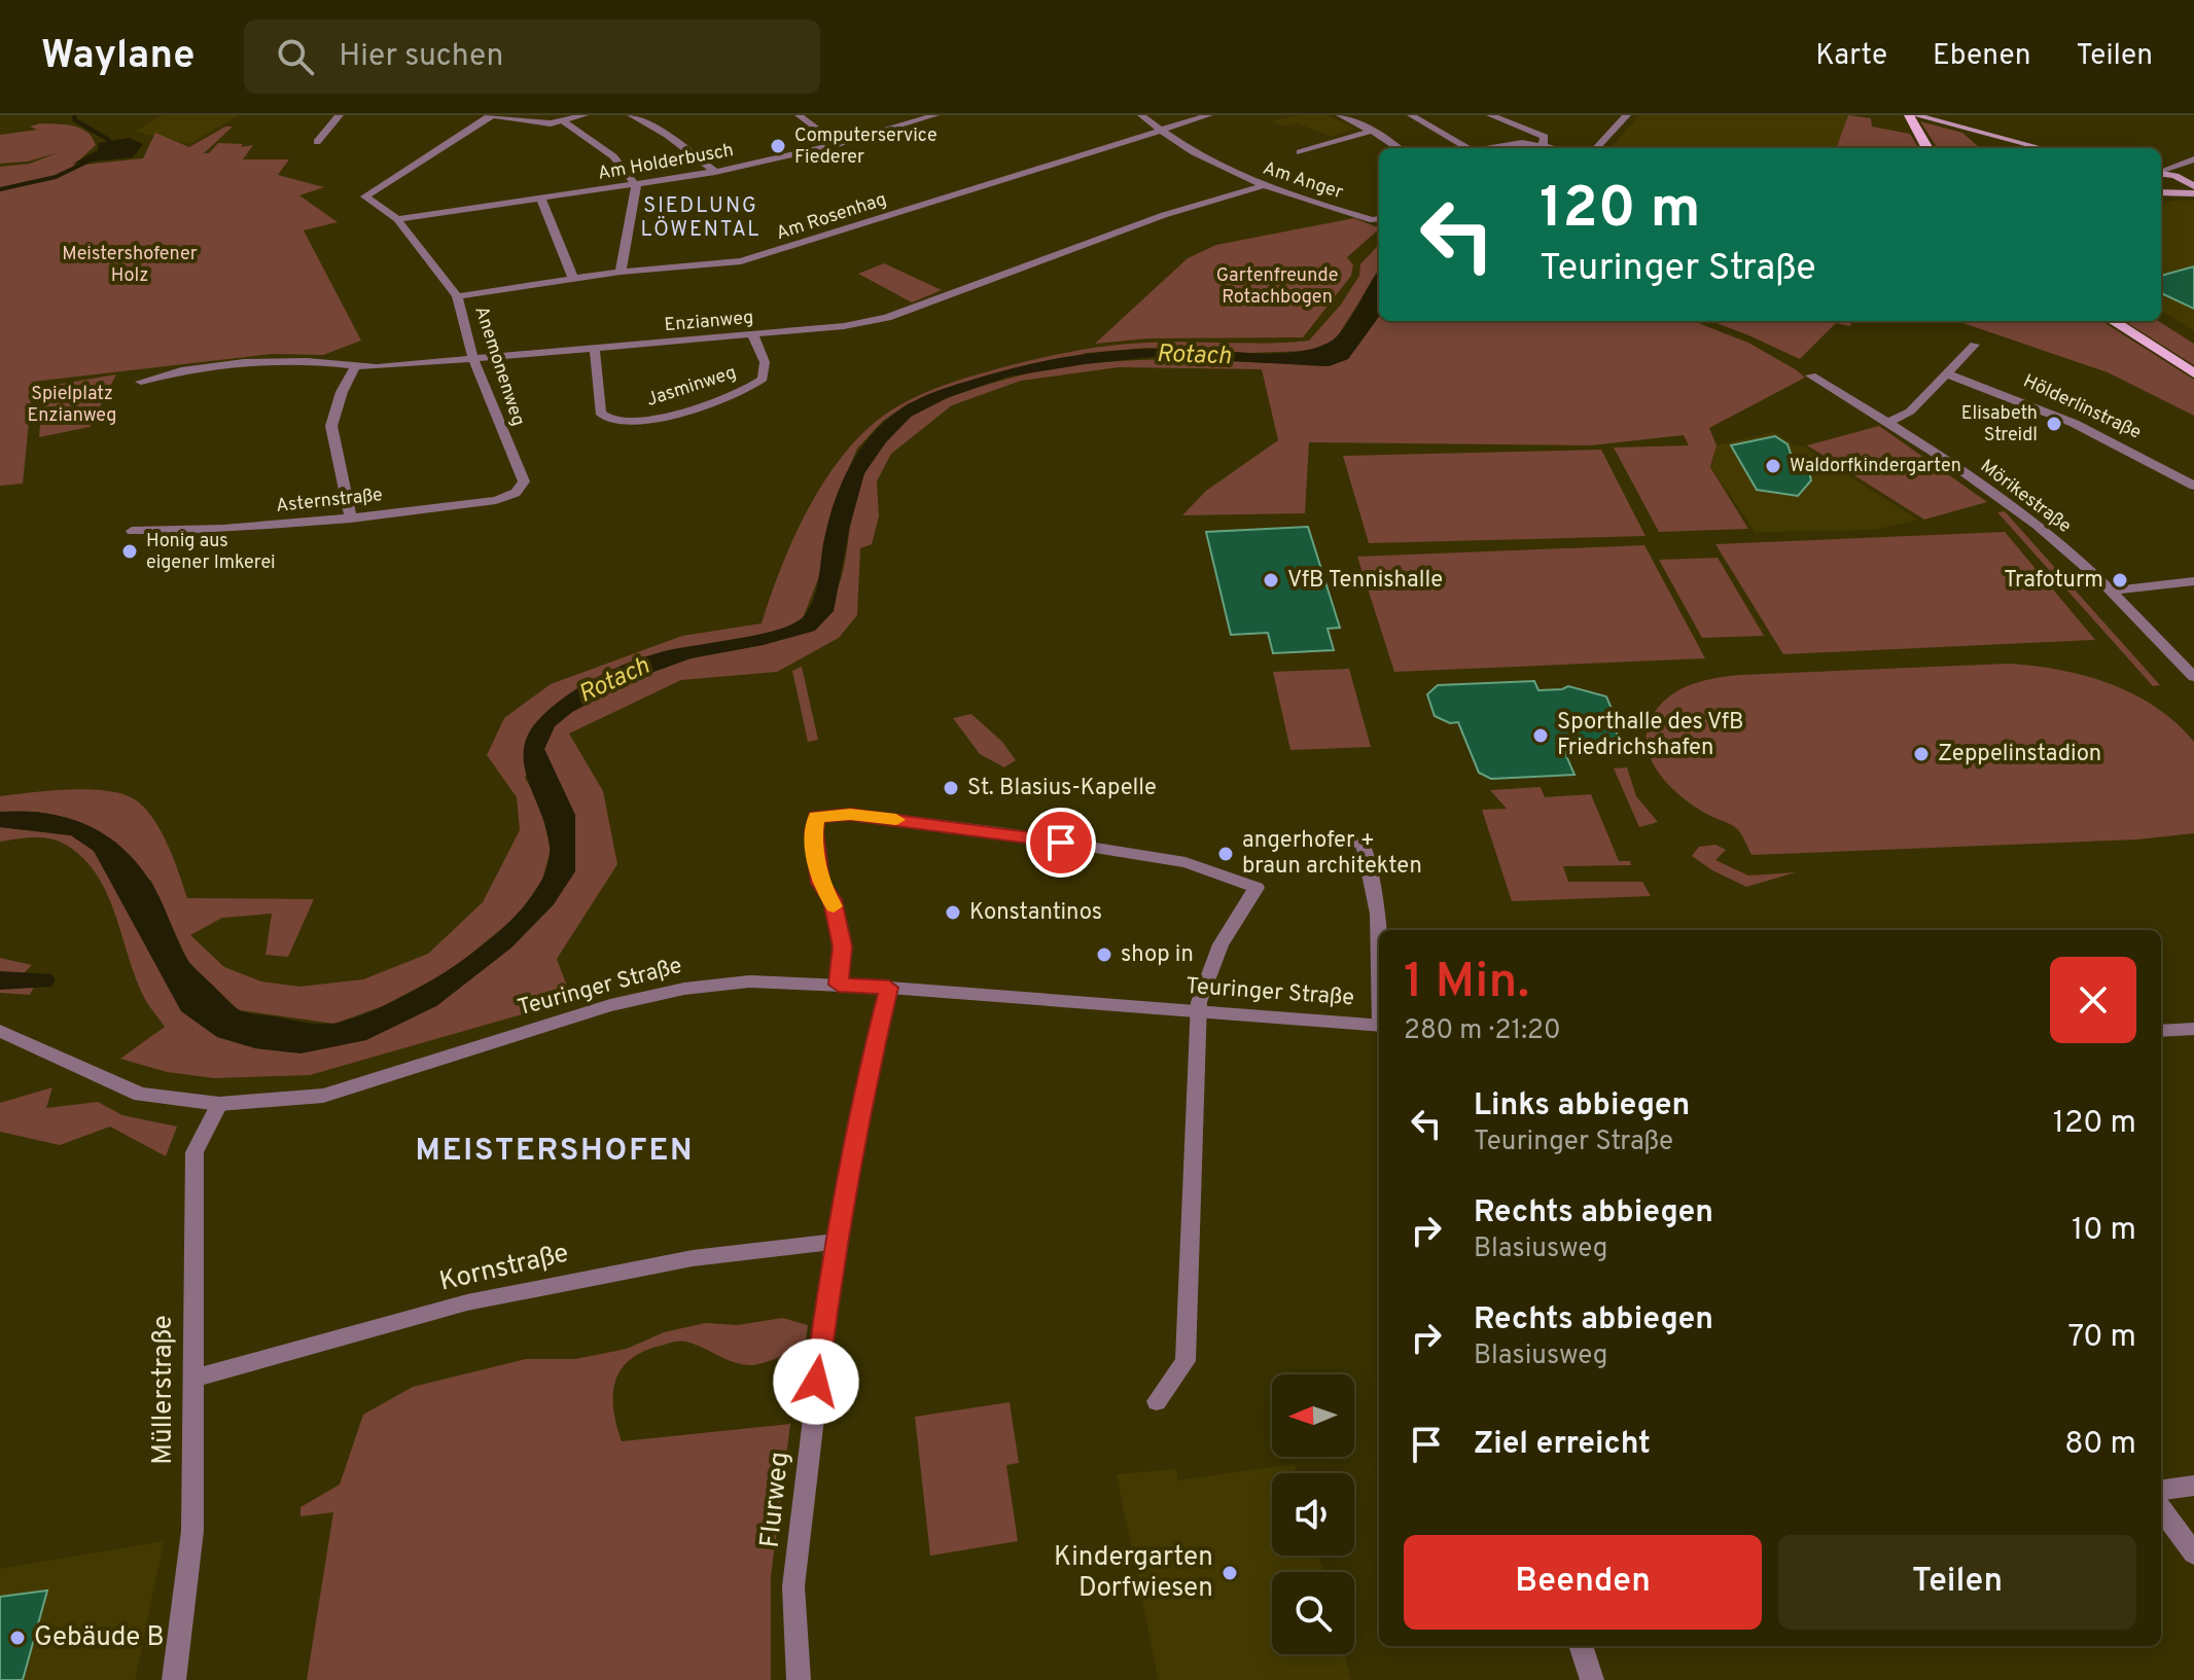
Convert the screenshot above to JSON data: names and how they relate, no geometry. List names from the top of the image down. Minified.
{"streets":{"street":["Am Holderbusch","Am Anger","Am Rosenhag","Enzianweg","Anemonenweg","Jasminweg","Hölderlinstraße","Mörikestraße","Asternstraße","Teuringer Straße","Kornstraße","Müllerstraße","Flurweg"]},"crossings":[["Am Holderbusch","Anemonenweg"],["Am Anger","Am Rosenhag"],["Am Anger","Enzianweg"],["Am Rosenhag","Anemonenweg"],["Enzianweg","Anemonenweg"],["Enzianweg","Jasminweg"],["Anemonenweg","Asternstraße"],["Teuringer Straße","Müllerstraße"],["Teuringer Straße","Flurweg"],["Kornstraße","Müllerstraße"],["Kornstraße","Flurweg"]],"districts":["SIEDLUNG LÖWENTAL","MEISTERSHOFEN"],"water":["Rotach"],"parks":["Meistershofener Holz","Gartenfreunde Rotachbogen","Spielplatz Enzianweg"],"places":["Computerservice Fiederer","Elisabeth Streidl","Waldorfkindergarten","Honig aus eigener Imkerei","VfB Tennishalle","Trafoturm","Sporthalle des VfB Friedrichshafen","Zeppelinstadion","St. Blasius-Kapelle","angerhofer + braun architekten","Konstantinos","shop in","Kindergarten Dorfwiesen","Gebäude B"],"north":"left","page":{"header":"Waylane","search":"Hier suchen","nav":["Karte","Ebenen","Teilen"],"turn":["120 m","Teuringer Straße"],"heading":["1 Min.","280 m · 21:20"],"list":[{"name":"Links abbiegen","note":"Teuringer Straße","value":"120 m"},{"name":"Rechts abbiegen","note":"Blasiusweg","value":"10 m"},{"name":"Rechts abbiegen","note":"Blasiusweg","value":"70 m"},{"name":"Ziel erreicht","value":"80 m"}],"buttons":["Beenden","Teilen"]}}
